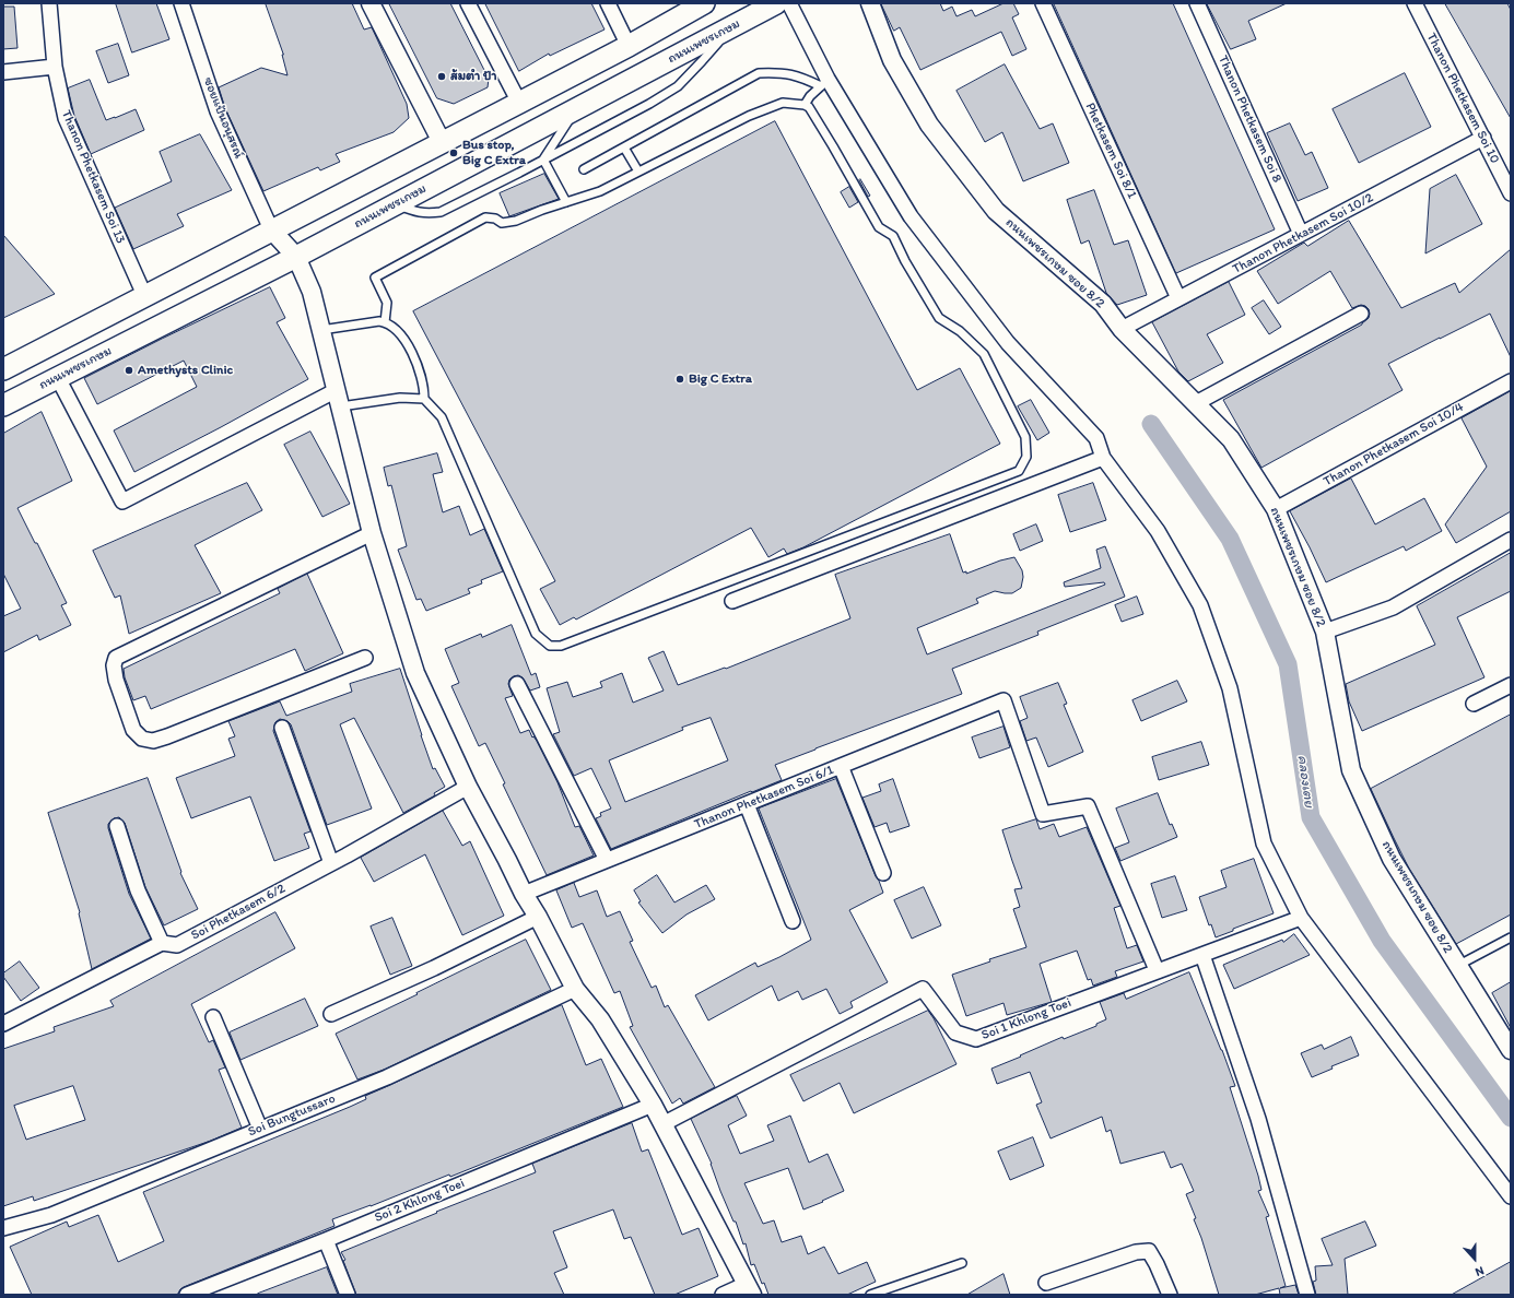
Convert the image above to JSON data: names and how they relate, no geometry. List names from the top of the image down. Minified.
{"streets":{"main road":["ถนนเพชรเกษม"],"street":["Thanon Phetkasem Soi 10","ซอยแป้นอนุสรณ์","Thanon Phetkasem Soi 8","Phetkasem Soi 8/1","Thanon Phetkasem Soi 13","Thanon Phetkasem Soi 10/2","ถนนเพชรเกษม ซอย 8/2","Thanon Phetkasem Soi 10/4","Thanon Phetkasem Soi 6/1","Soi Phetkasem 6/2","Soi 1 Khlong Toei","Soi Bungtussaro","Soi 2 Khlong Toei"]},"crossings":[["Thanon Phetkasem Soi 10","Thanon Phetkasem Soi 10/2"],["Thanon Phetkasem Soi 8","Thanon Phetkasem Soi 10/2"],["Phetkasem Soi 8/1","Thanon Phetkasem Soi 10/2"],["Thanon Phetkasem Soi 10/2","ถนนเพชรเกษม ซอย 8/2"],["ถนนเพชรเกษม ซอย 8/2","Thanon Phetkasem Soi 10/4"],["Thanon Phetkasem Soi 6/1","Soi 1 Khlong Toei"]],"water":["คลองเตย"],"places":["ส้มตำ ป้า","Bus stop, Big C Extra","Amethysts Clinic","Big C Extra"],"north":"bottom"}
